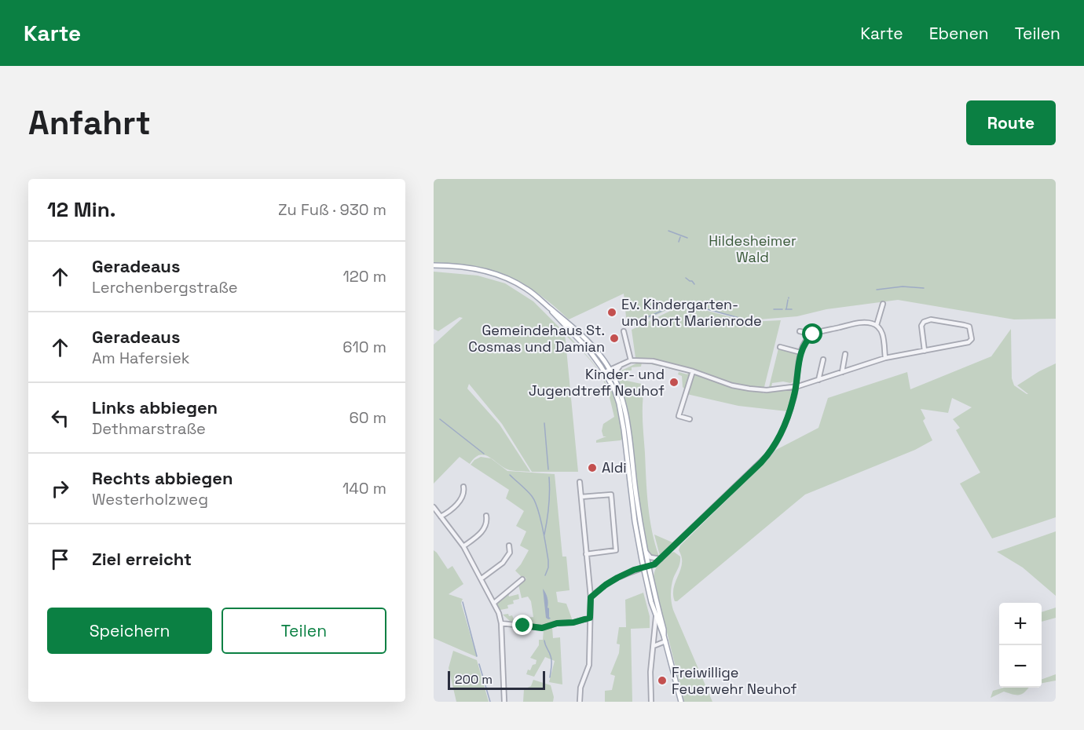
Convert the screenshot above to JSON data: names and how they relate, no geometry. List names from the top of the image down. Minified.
{"parks":["Hildesheimer Wald"],"places":["Ev. Kindergarten- und hort Marienrode","Gemeindehaus St. Cosmas und Damian","Kinder- und Jugendtreff Neuhof","Aldi","Freiwillige Feuerwehr Neuhof"],"scale_bar":"200 m","page":{"header":"Karte","nav":["Karte","Ebenen","Teilen"],"buttons":["Route",["Speichern","Teilen"]],"title":"Anfahrt","heading":["12 Min.","Zu Fuß · 930 m"],"list":[["Geradeaus","Lerchenbergstraße","120 m"],["Geradeaus","Am Hafersiek","610 m"],["Links abbiegen","Dethmarstraße","60 m"],["Rechts abbiegen","Westerholzweg","140 m"],"Ziel erreicht"],"map_buttons":["+","−"],"scale":"200 m"}}
